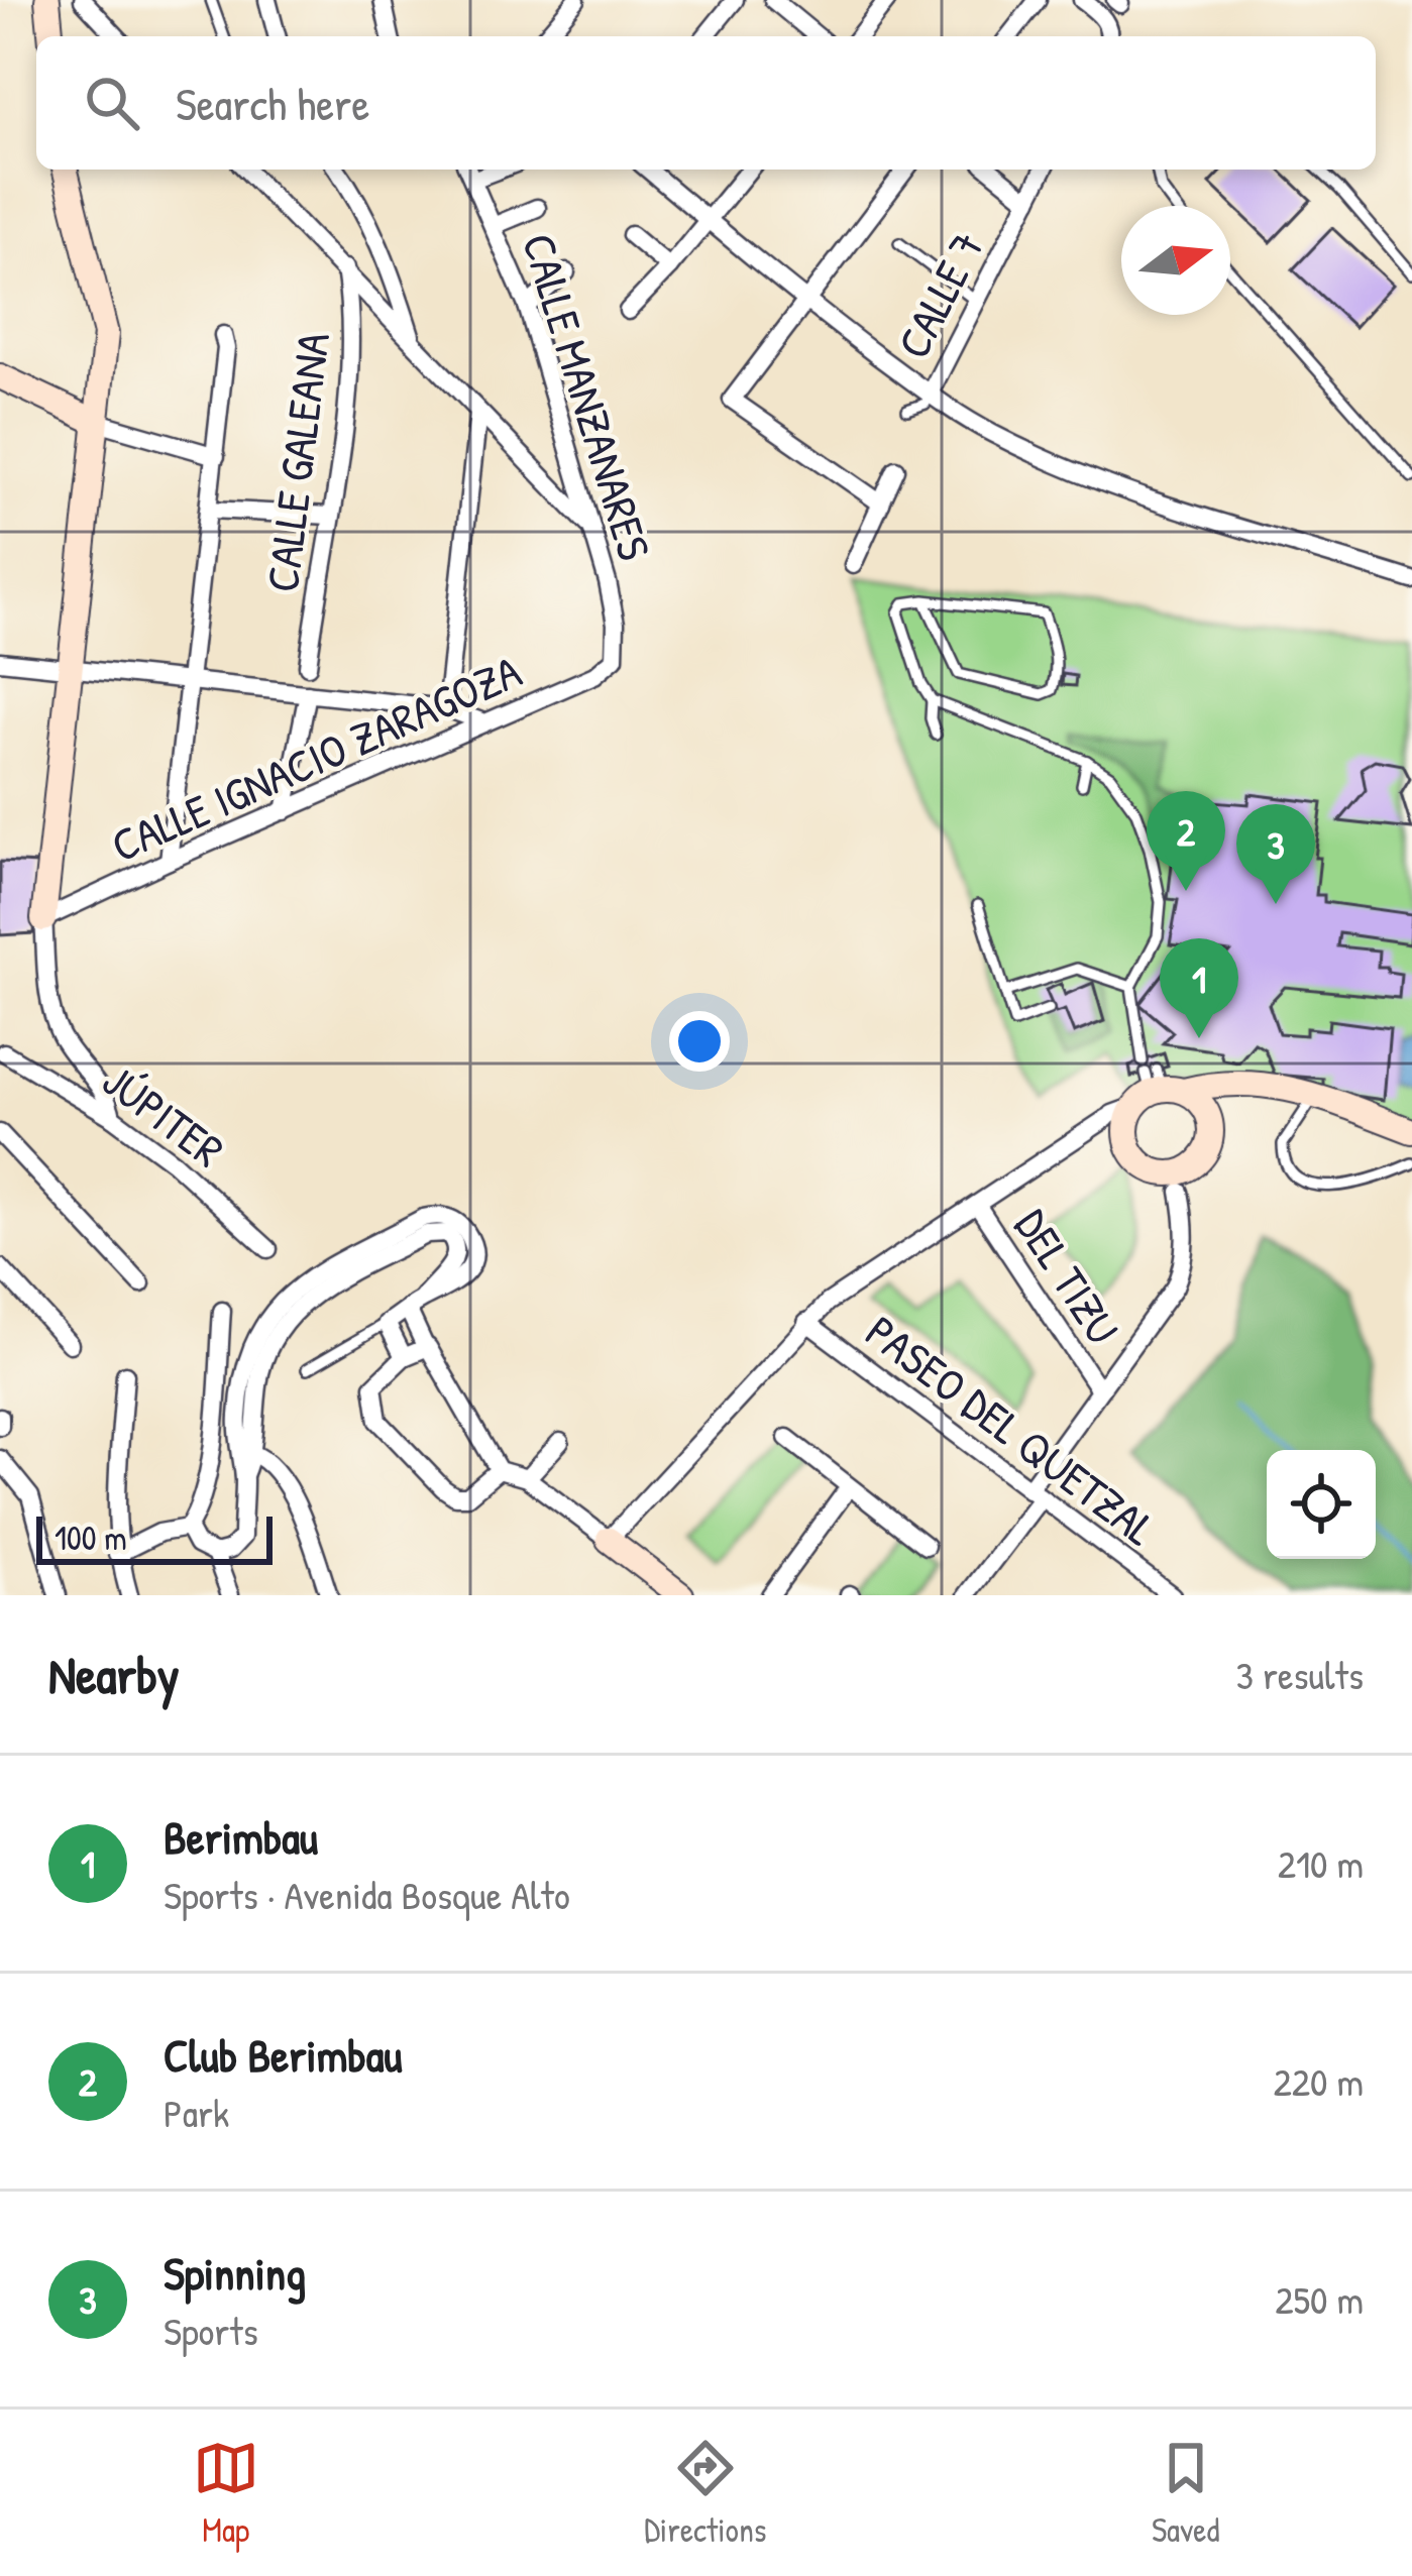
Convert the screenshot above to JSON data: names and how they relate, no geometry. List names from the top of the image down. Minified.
{"streets":{"street":["CALLE 7","CALLE MANZANARES","CALLE GALEANA","CALLE IGNACIO ZARAGOZA","JÚPITER","DEL TIZU","PASEO DEL QUETZAL"]},"crossings":[["CALLE MANZANARES","CALLE IGNACIO ZARAGOZA"]],"scale_bar":"100 m","north":"right","page":{"search":"Search here","pins":["2","3","1"],"scale":"100 m","heading":["Nearby","3 results"],"list":[{"mark":"1","name":"Berimbau","note":"Sports · Avenida Bosque Alto","value":"210 m"},{"mark":"2","name":"Club Berimbau","note":"Park","value":"220 m"},{"mark":"3","name":"Spinning","note":"Sports","value":"250 m"}],"nav":["Map","Directions","Saved"]}}
